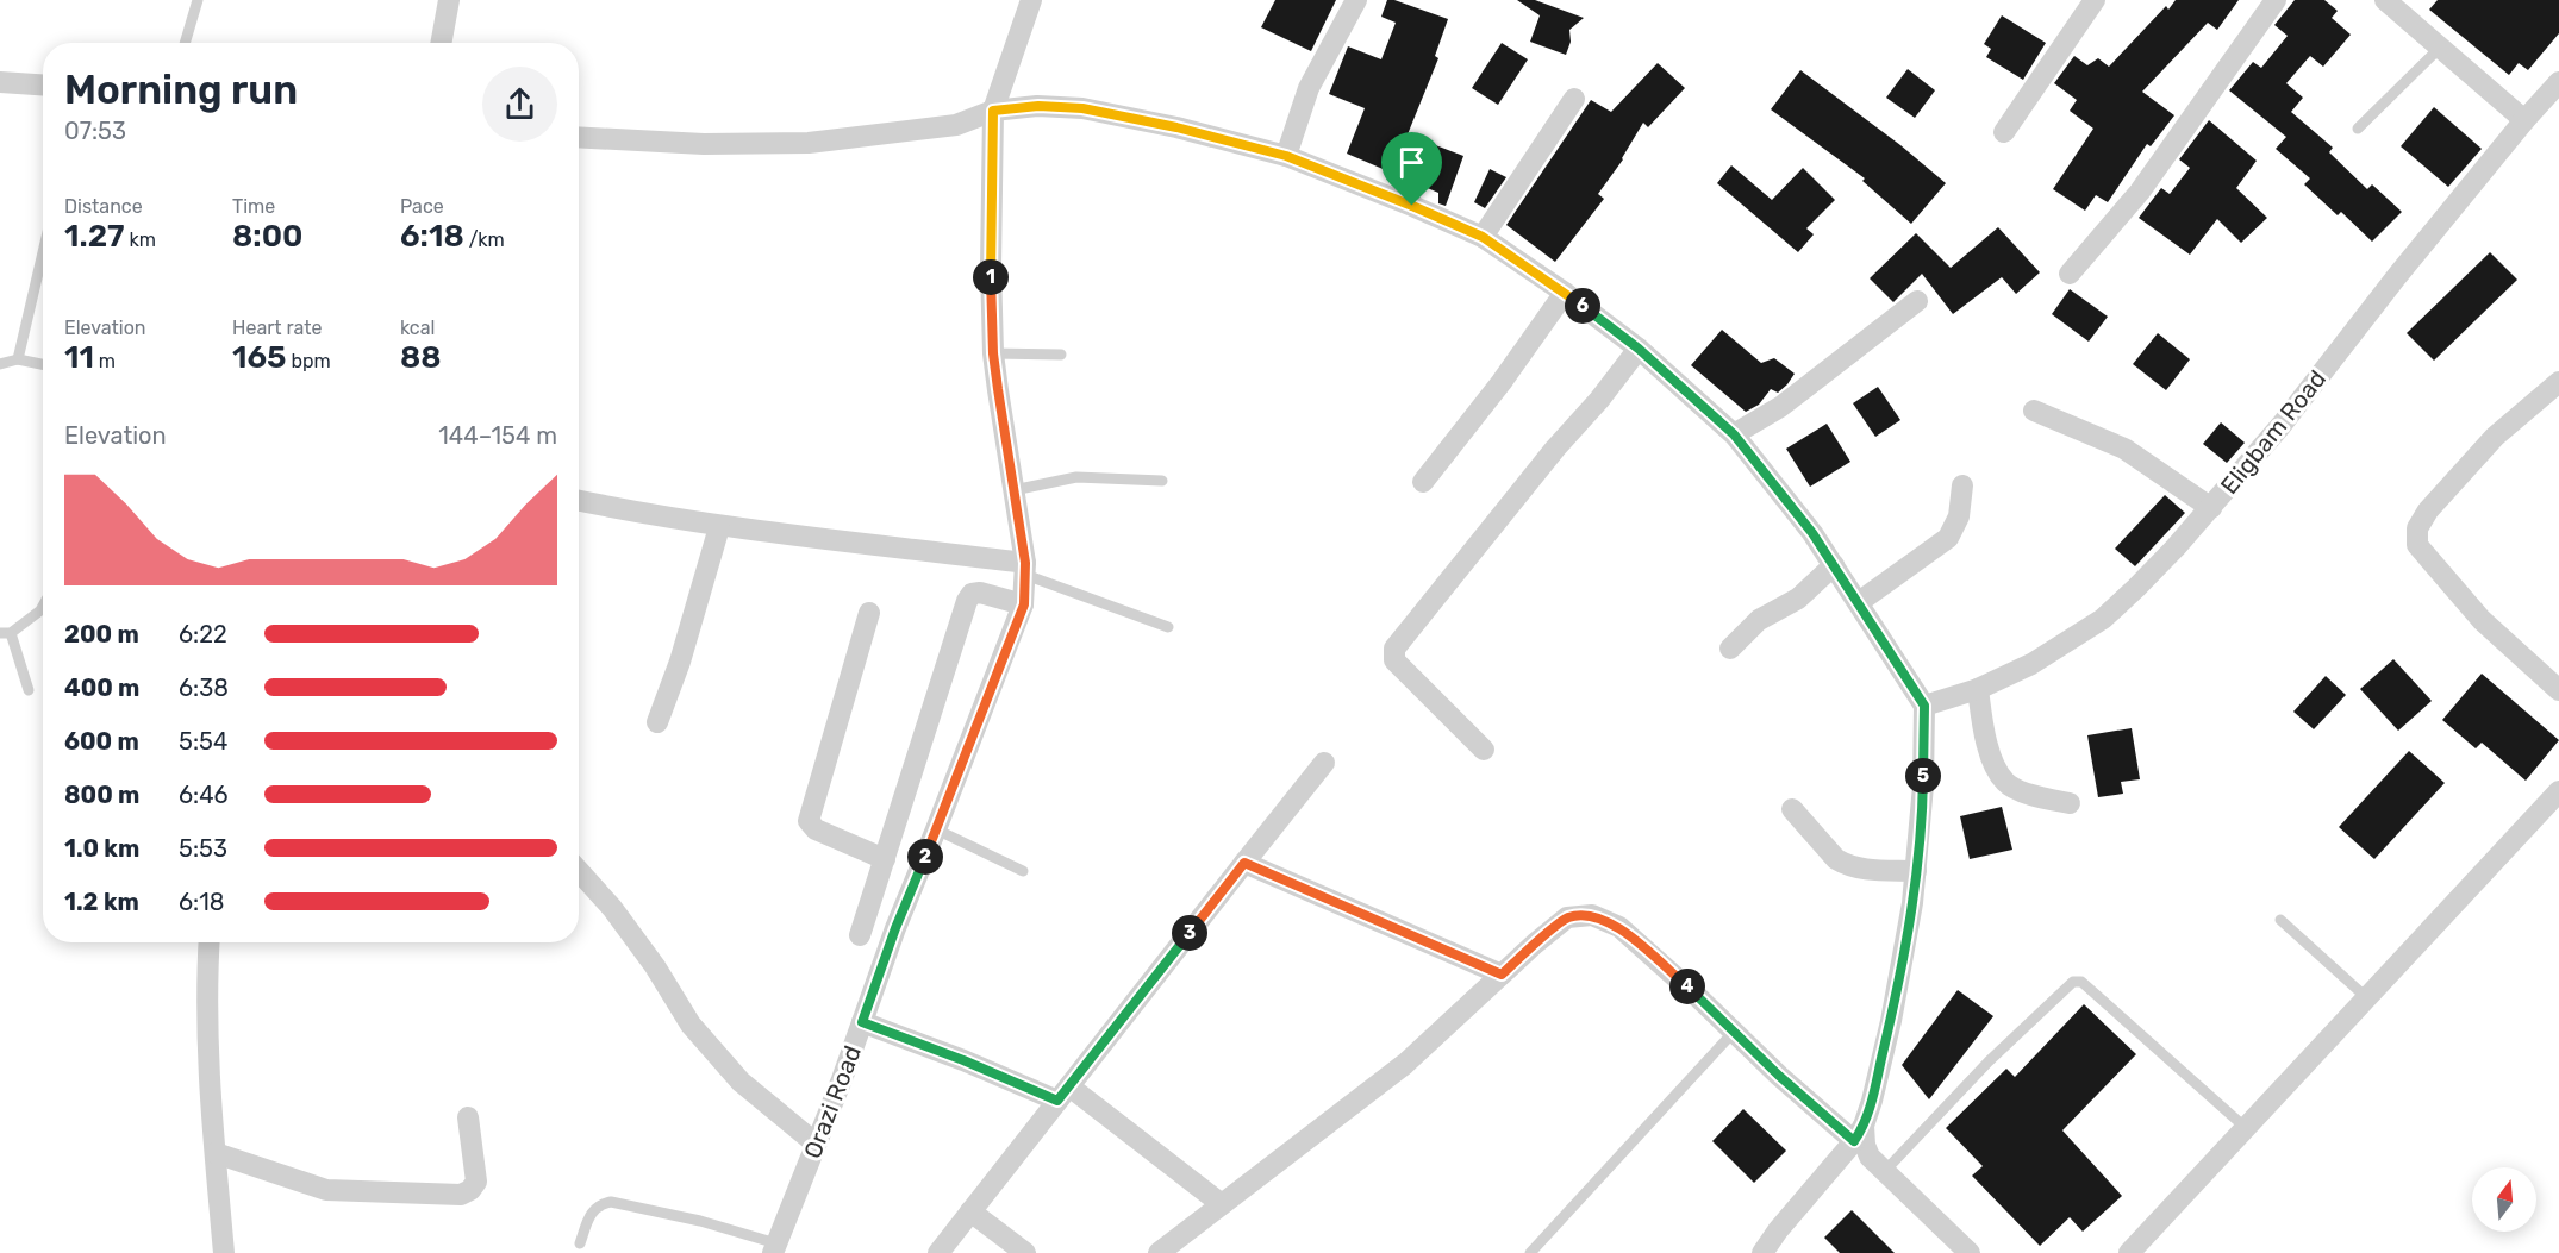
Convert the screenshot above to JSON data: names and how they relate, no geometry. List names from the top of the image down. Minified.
{"streets":{"street":["Eligbam Road","Orazi Road"]},"north":"top","page":{"heading":["Morning run","07:53"],"stats":[["Distance","1.27 km"],["Time","8:00"],["Pace","6:18 /km"],["Elevation","11 m"],["Heart rate","165 bpm"],["kcal","88"]],"pins":["1","6","5","2","3","4"],"chart":["Elevation","144–154 m"],"list":[{"name":"200 m","note":"6:22"},{"name":"400 m","note":"6:38"},{"name":"600 m","note":"5:54"},{"name":"800 m","note":"6:46"},{"name":"1.0 km","note":"5:53"},{"name":"1.2 km","note":"6:18"}]}}
